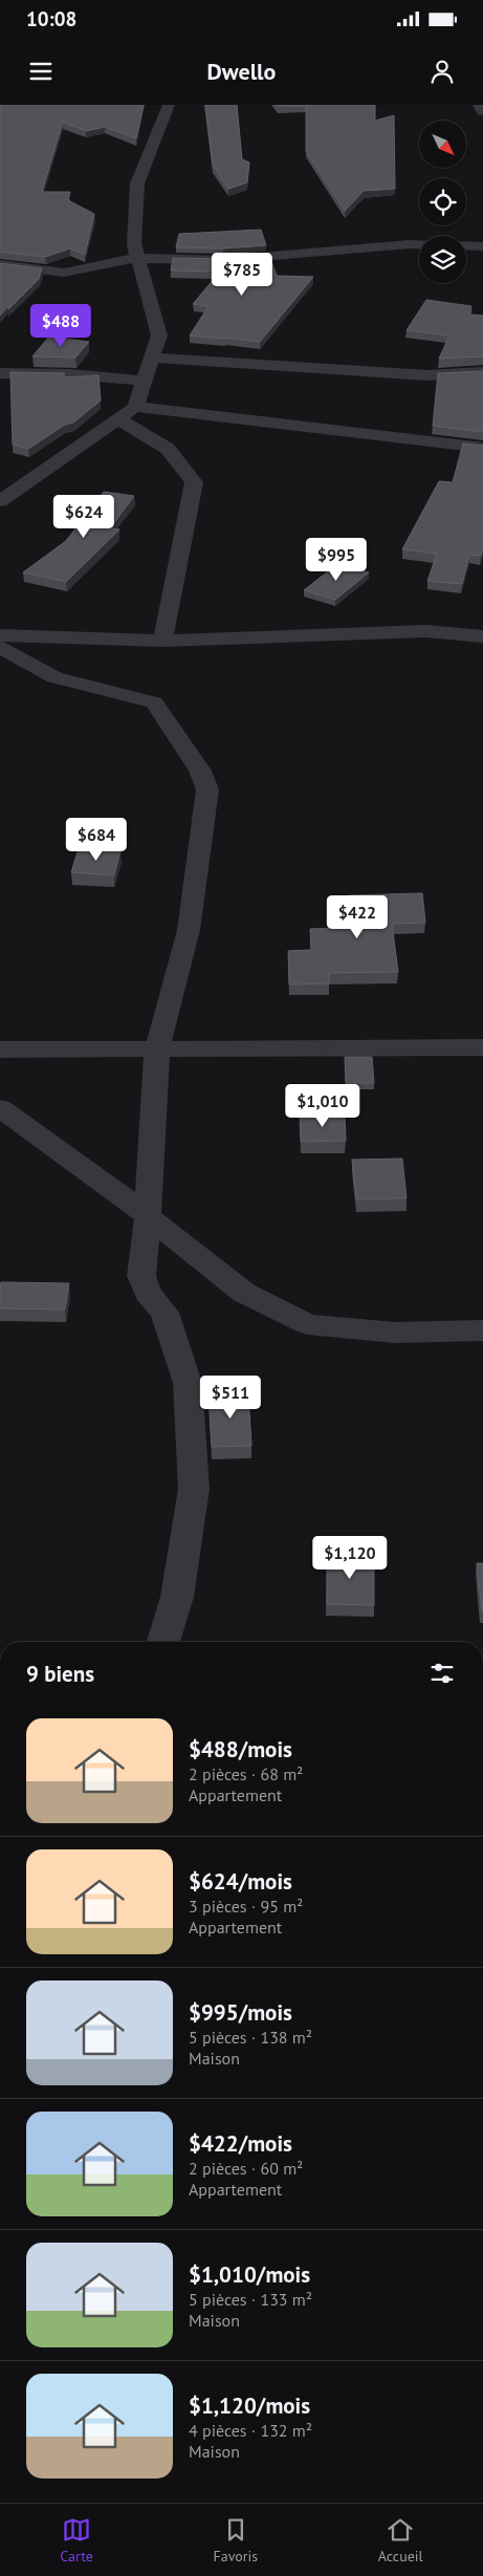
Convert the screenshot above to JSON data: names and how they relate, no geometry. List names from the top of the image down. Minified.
{"north":"bottom right","page":{"status":"10:08","header":"Dwello","price":["$785","$488","$624","$995","$684","$422","$1,010","$511","$1,120"],"heading":"9 biens","list":[{"name":"$488/mois","note":"2 pièces · 68 m² · Appartement"},{"name":"$624/mois","note":"3 pièces · 95 m² · Appartement"},{"name":"$995/mois","note":"5 pièces · 138 m² · Maison"},{"name":"$422/mois","note":"2 pièces · 60 m² · Appartement"},{"name":"$1,010/mois","note":"5 pièces · 133 m² · Maison"},{"name":"$1,120/mois","note":"4 pièces · 132 m² · Maison"}],"tabs":["Carte","Favoris","Accueil"]}}
